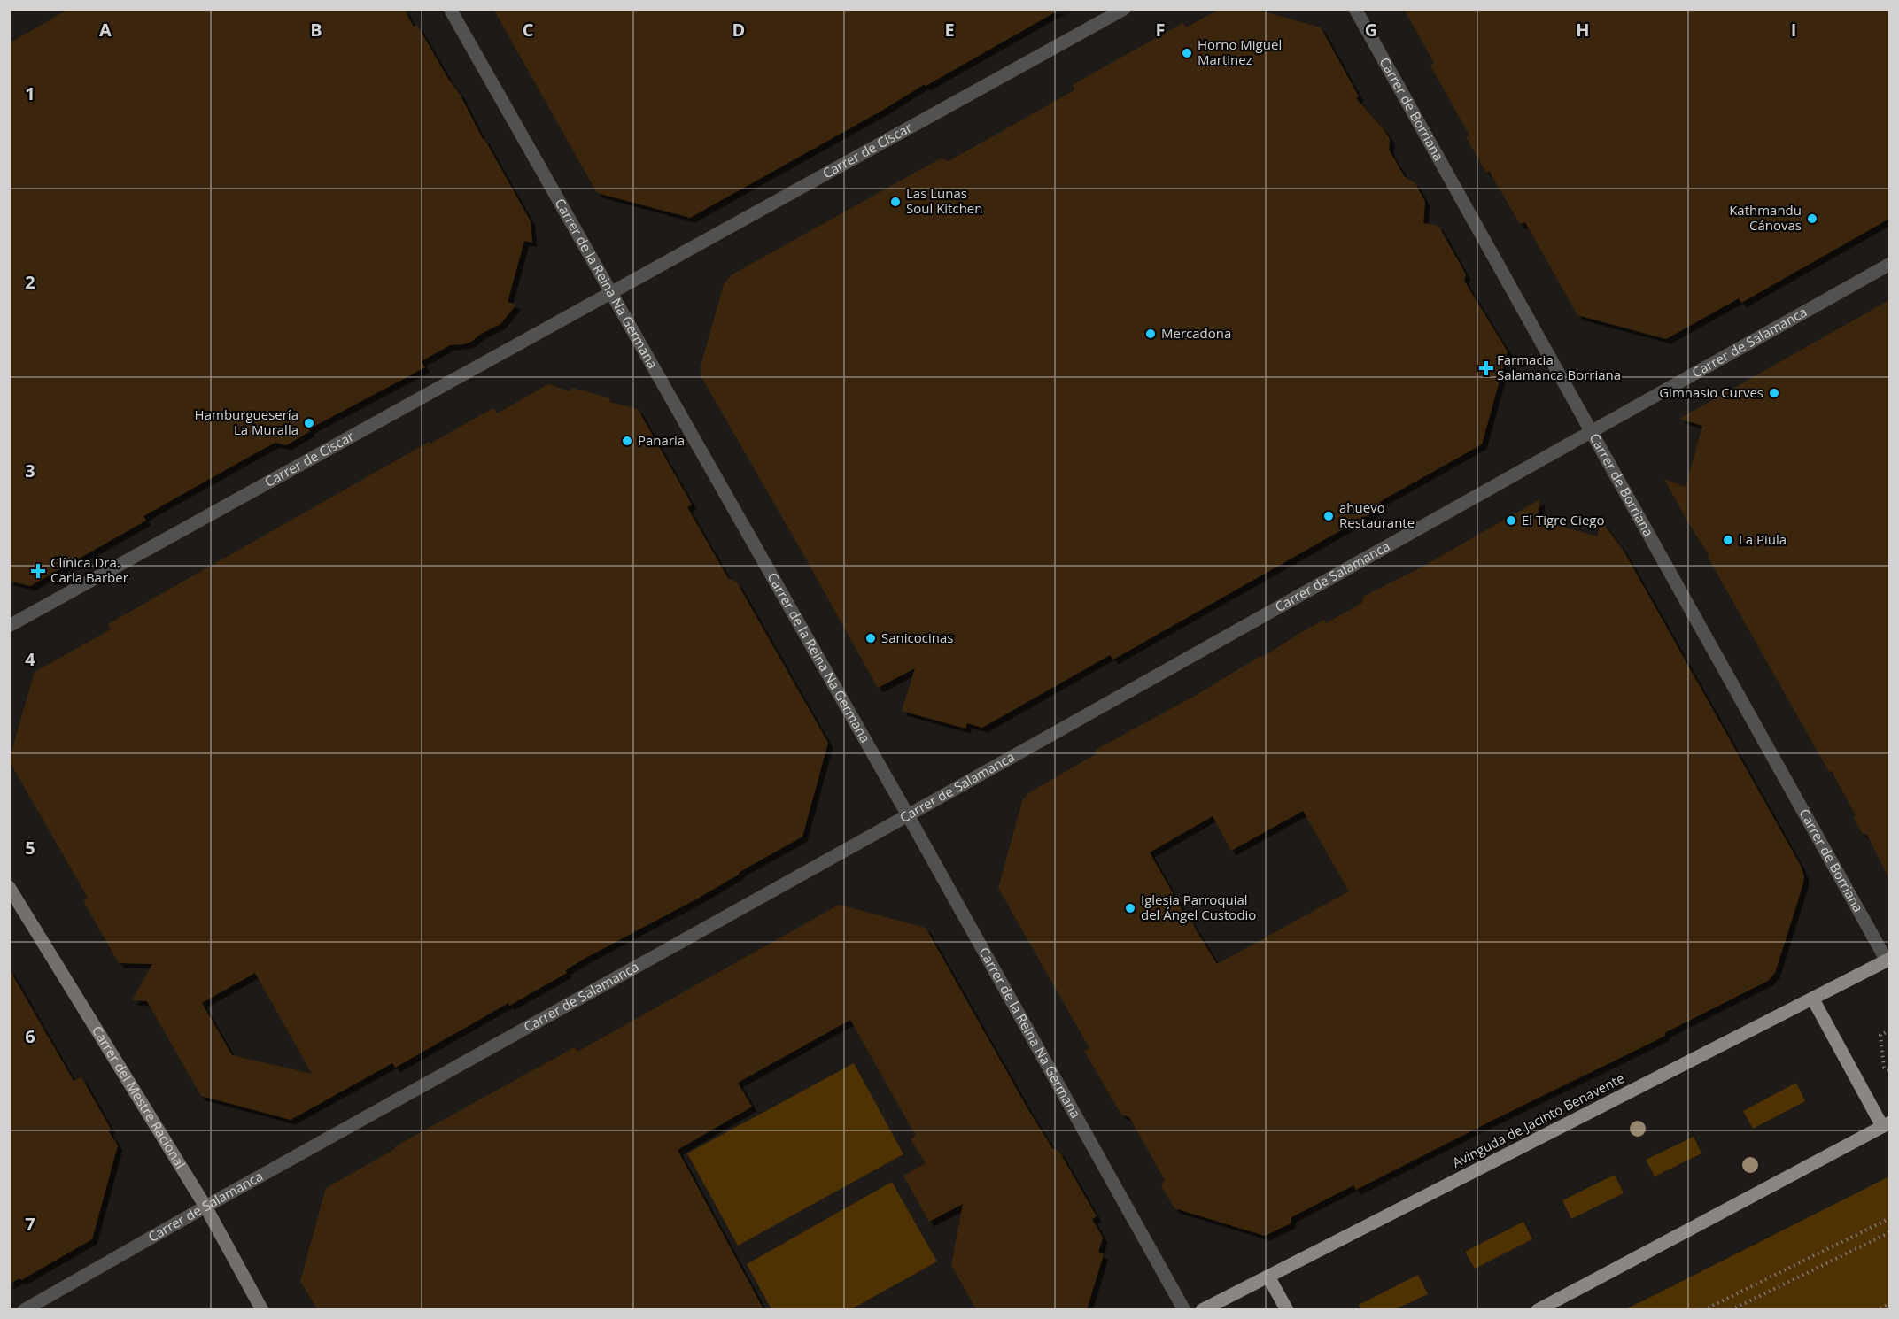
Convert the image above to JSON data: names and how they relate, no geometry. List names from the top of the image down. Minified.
{"streets":{"main road":["Carrer del Mestre Racional","Avinguda de Jacinto Benavente"],"street":["Carrer de Borriana","Carrer de Císcar","Carrer de la Reina Na Germana","Carrer de Salamanca","Carrer de Ciscar"]},"crossings":[["Carrer de Borriana","Carrer de Salamanca"],["Carrer de Borriana","Avinguda de Jacinto Benavente"],["Carrer de Císcar","Carrer de la Reina Na Germana"],["Carrer de Císcar","Carrer de Ciscar"],["Carrer de la Reina Na Germana","Carrer de Salamanca"],["Carrer de la Reina Na Germana","Carrer de Ciscar"],["Carrer de Salamanca","Carrer del Mestre Racional"]],"places":{"other":["Horno Miguel Martinez","Las Lunas Soul Kitchen","Kathmandu Cánovas","Mercadona","Gimnasio Curves","Hamburguesería La Muralla","Panaria","ahuevo Restaurante","El Tigre Ciego","La Piula","Sanicocinas","Iglesia Parroquial del Ángel Custodio"],"health":["Farmacia Salamanca Borriana","Clínica Dra. Carla Barber"]},"grid":{"columns":["A","B","C","D","E","F","G","H","I"],"rows":["1","2","3","4","5","6","7"]}}
